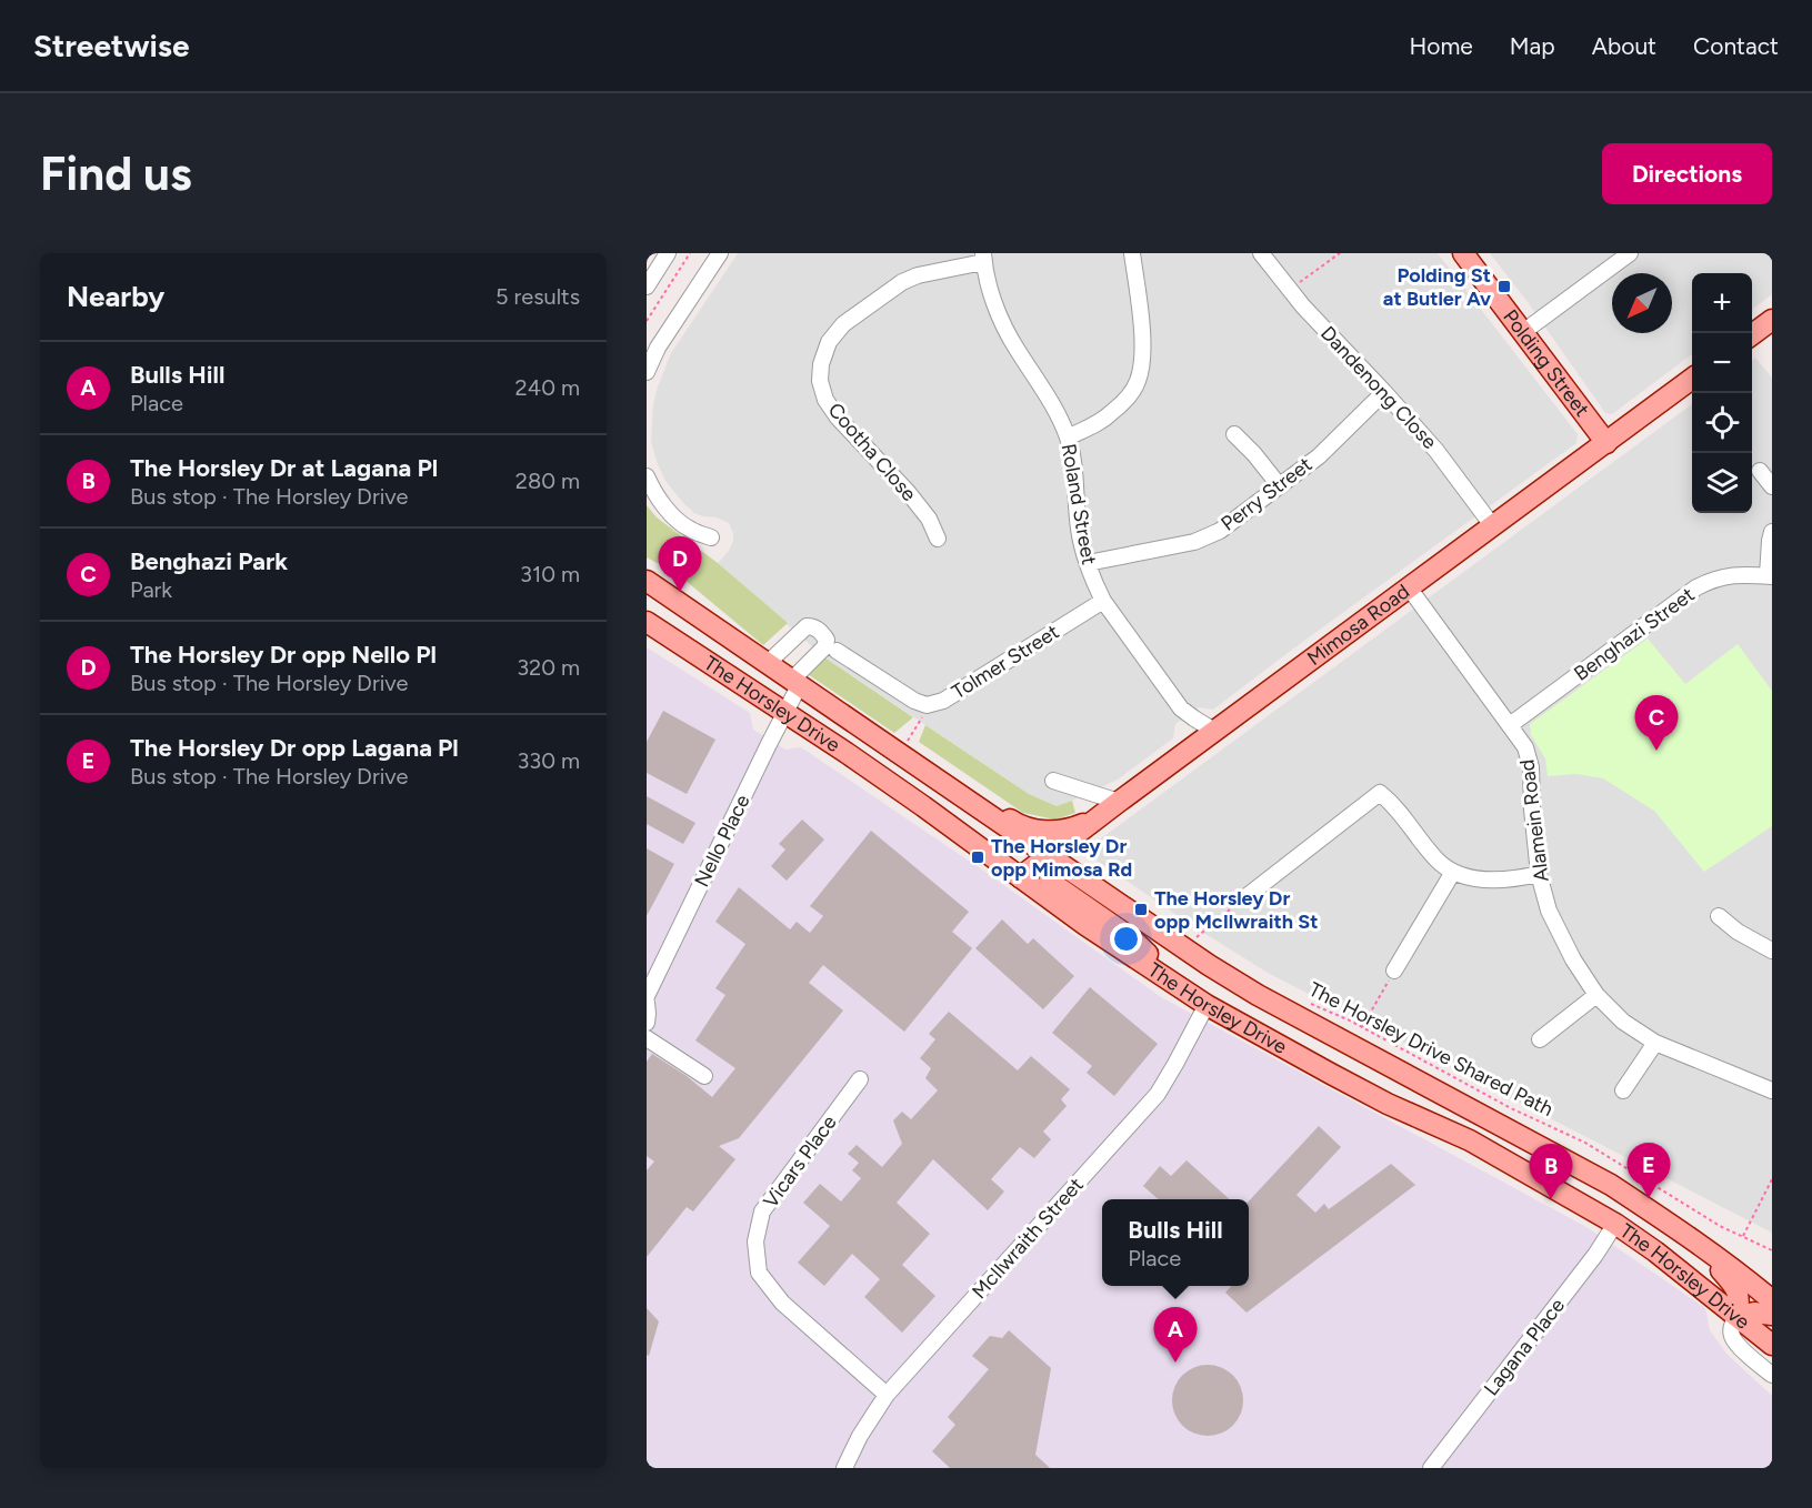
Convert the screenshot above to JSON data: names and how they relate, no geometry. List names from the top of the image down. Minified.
{"streets":{"main road":["Polding Street","Mimosa Road","The Horsley Drive"],"street":["Dandenong Close","Cootha Close","Perry Street","Roland Street","Benghazi Street","Tolmer Street","Alamein Road","Nello Place","Vicars Place","McIlwraith Street","Lagana Place"],"path":["The Horsley Drive Shared Path"]},"crossings":[["Polding Street","Mimosa Road"],["Dandenong Close","Perry Street"],["Dandenong Close","Mimosa Road"],["Cootha Close","Roland Street"],["Perry Street","Roland Street"],["Roland Street","Mimosa Road"],["Roland Street","Tolmer Street"],["Mimosa Road","The Horsley Drive"],["Mimosa Road","Alamein Road"],["Benghazi Street","Alamein Road"],["The Horsley Drive","Nello Place"],["The Horsley Drive","McIlwraith Street"],["The Horsley Drive","Lagana Place"],["Vicars Place","McIlwraith Street"]],"places":{"transit":["Polding St at Butler Av","The Horsley Dr opp Mimosa Rd","The Horsley Dr opp McIlwraith St"]},"north":"bottom left","page":{"header":"Streetwise","nav":["Home","Map","About","Contact"],"buttons":"Directions","title":"Find us","heading":["Nearby","5 results"],"map_buttons":["+","−"],"list":[{"mark":"A","name":"Bulls Hill","note":"Place","value":"240 m"},{"mark":"B","name":"The Horsley Dr at Lagana Pl","note":"Bus stop · The Horsley Drive","value":"280 m"},{"mark":"C","name":"Benghazi Park","note":"Park","value":"310 m"},{"mark":"D","name":"The Horsley Dr opp Nello Pl","note":"Bus stop · The Horsley Drive","value":"320 m"},{"mark":"E","name":"The Horsley Dr opp Lagana Pl","note":"Bus stop · The Horsley Drive","value":"330 m"}],"pins":["D","C","E","B","A"],"popup":["Bulls Hill","Place"]}}
